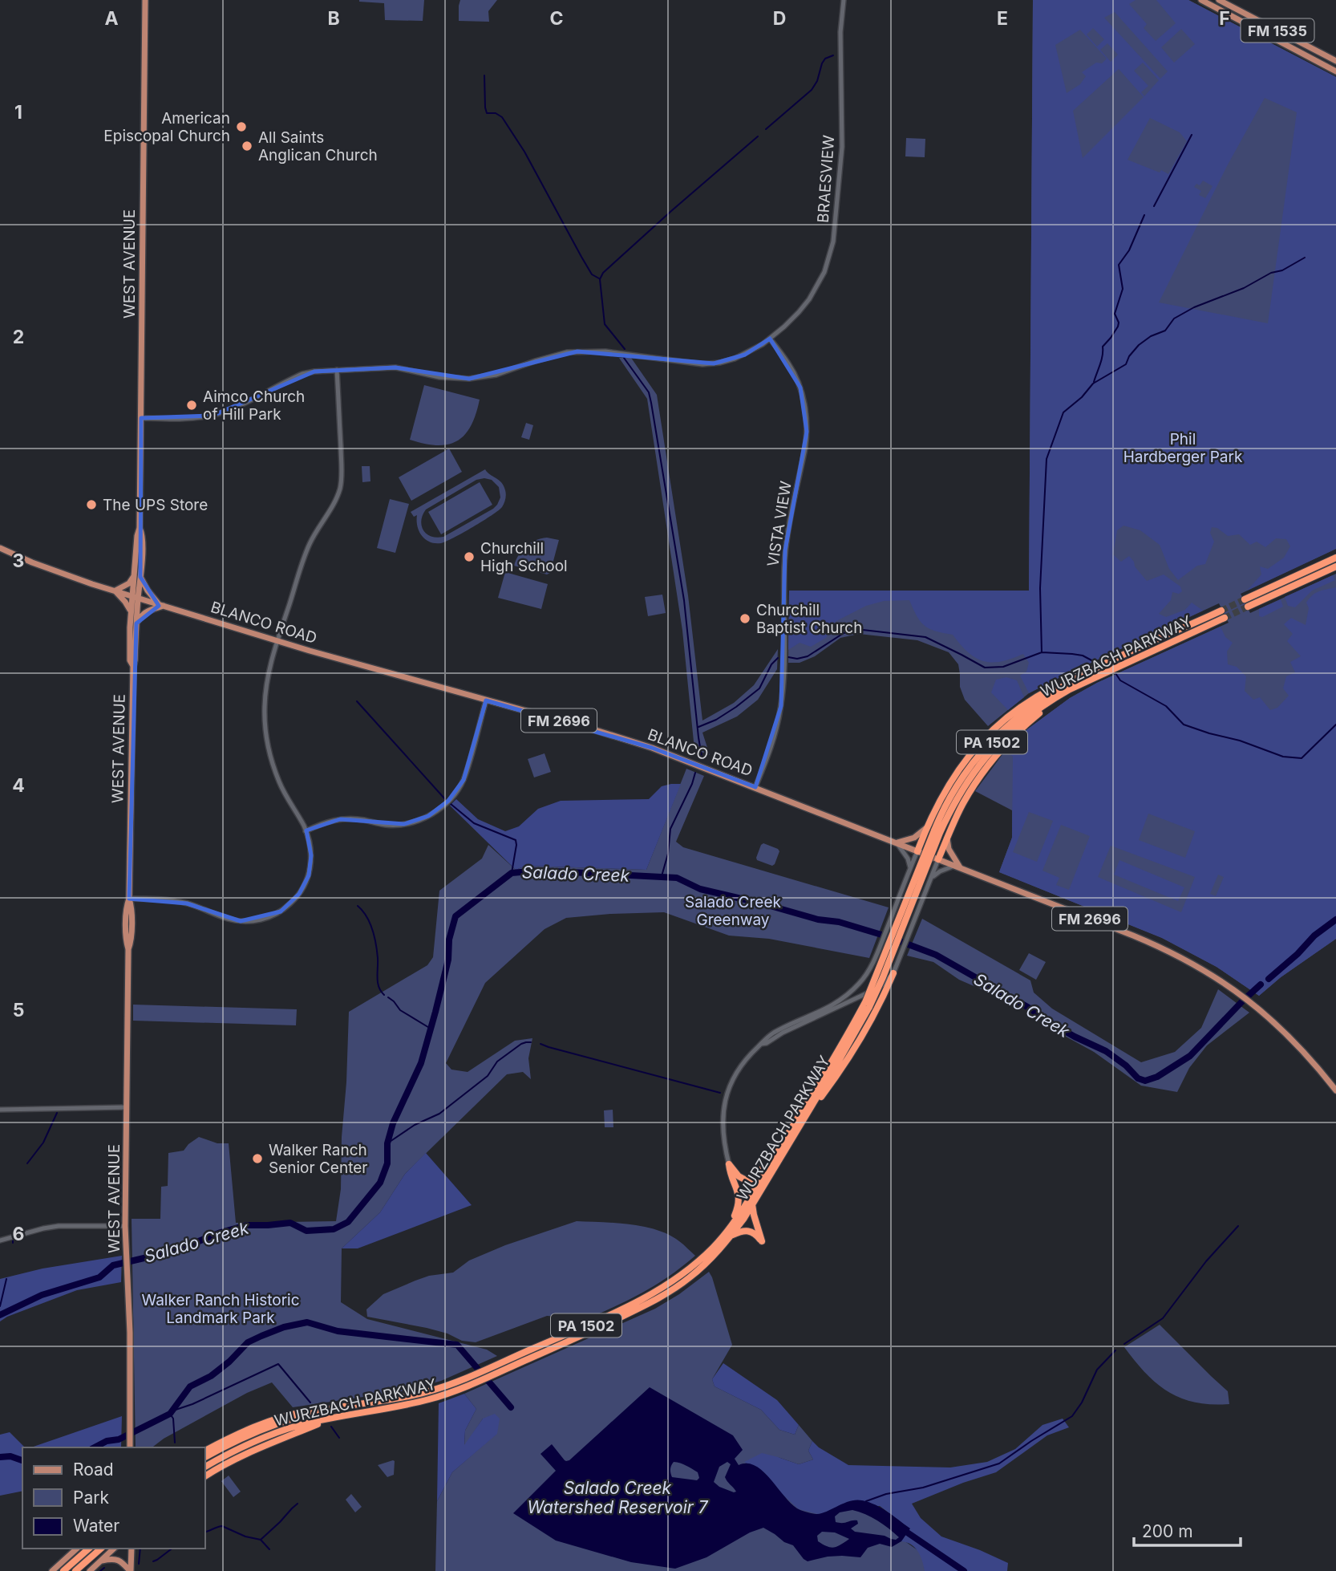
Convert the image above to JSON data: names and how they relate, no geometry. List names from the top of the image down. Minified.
{"streets":{"highway":["WURZBACH PARKWAY","PA 1502"],"main road":["FM 1535","WEST AVENUE","BLANCO ROAD","FM 2696"],"street":["BRAESVIEW","VISTA VIEW"]},"crossings":[["BRAESVIEW","WEST AVENUE"],["BRAESVIEW","VISTA VIEW"],["WEST AVENUE","BLANCO ROAD"],["VISTA VIEW","BLANCO ROAD"]],"water":["Salado Creek","Salado Creek Watershed Reservoir 7"],"parks":["Phil Hardberger Park","Salado Creek Greenway","Walker Ranch Historic Landmark Park"],"places":["American Episcopal Church","All Saints Anglican Church","Aimco Church of Hill Park","The UPS Store","Churchill High School","Churchill Baptist Church","Walker Ranch Senior Center"],"legend":["Road","Park","Water"],"scale_bar":"200 m","grid":{"columns":["A","B","C","D","E","F"],"rows":["1","2","3","4","5","6"]}}
